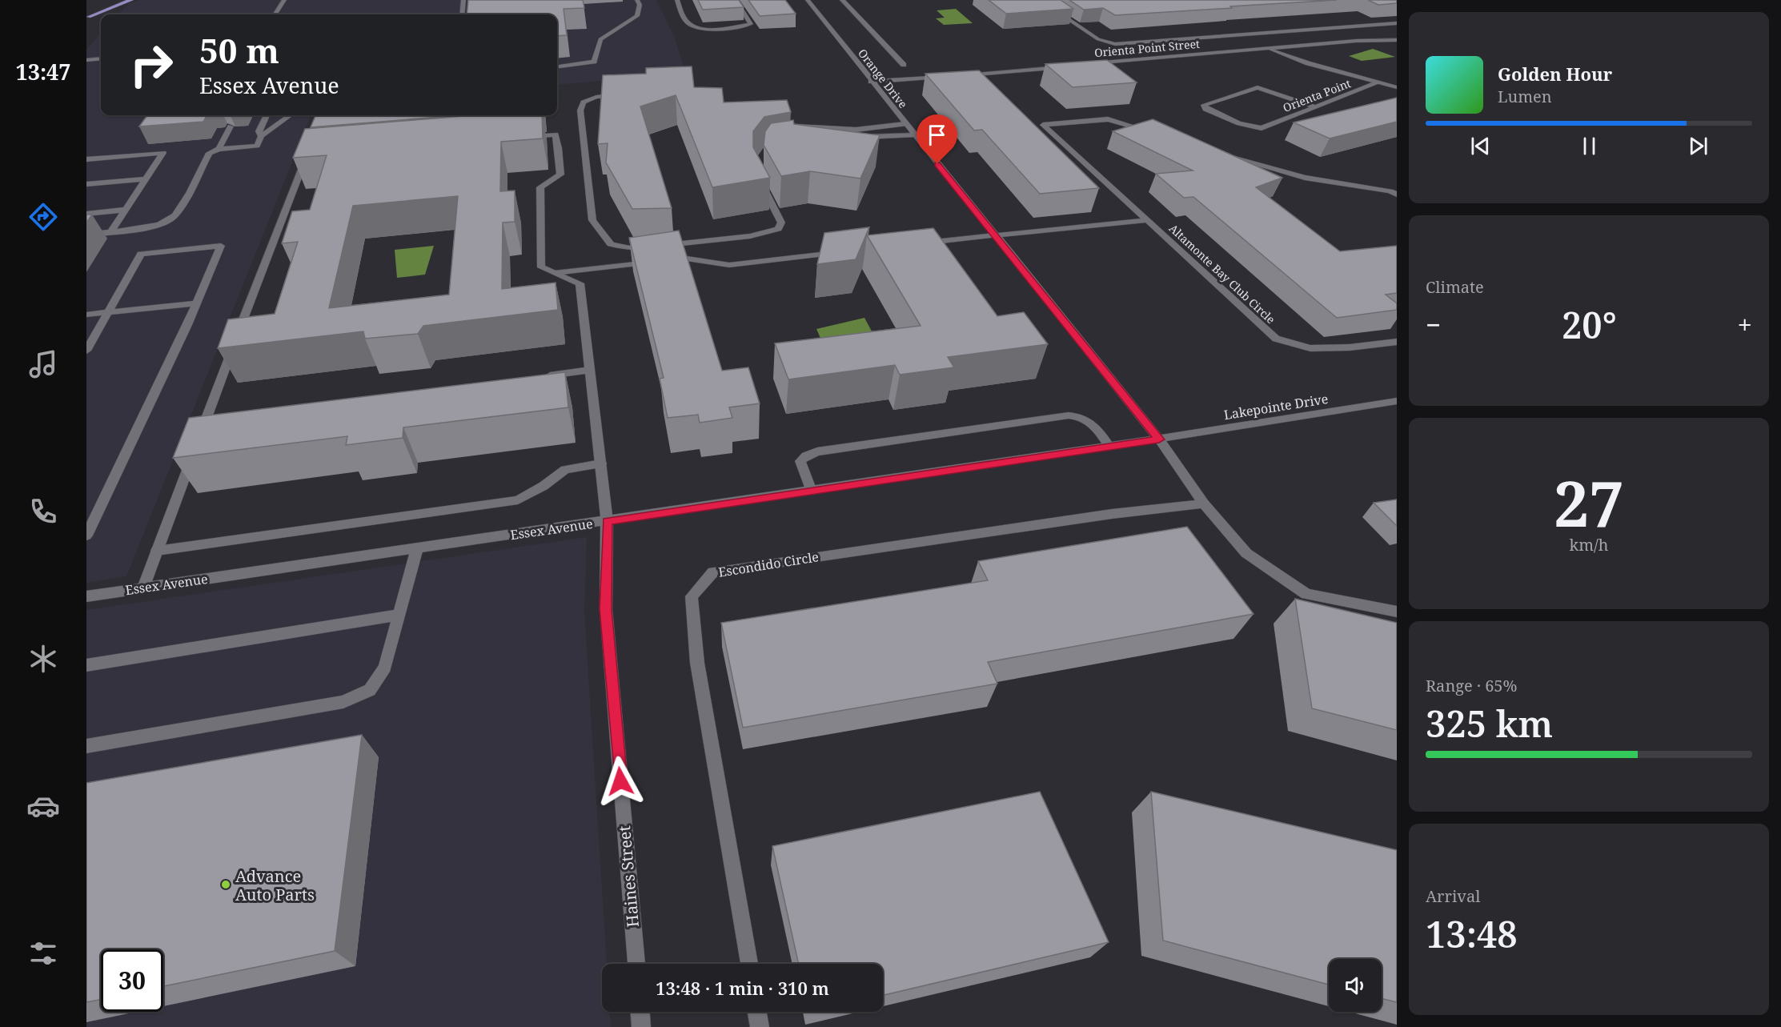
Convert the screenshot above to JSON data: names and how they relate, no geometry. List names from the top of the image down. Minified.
{"streets":{"street":["Orienta Point Street","Orange Drive","Orienta Point","Altamonte Bay Club Circle","Lakepointe Drive","Essex Avenue","Escondido Circle","Haines Street"]},"crossings":[["Orienta Point Street","Orienta Point"],["Orange Drive","Lakepointe Drive"],["Orange Drive","Essex Avenue"],["Lakepointe Drive","Essex Avenue"],["Essex Avenue","Haines Street"]],"places":["Advance Auto Parts"],"page":{"tabs":"13:47","turn":["50 m","Essex Avenue"],"song":["Golden Hour","Lumen"],"tile":["Climate",["27","km/h"],["Range · 65%","325 km"],["Arrival","13:48"]],"heat":["−","20°","+"],"limit":"30","trip":"13:48 · 1 min · 310 m"}}
